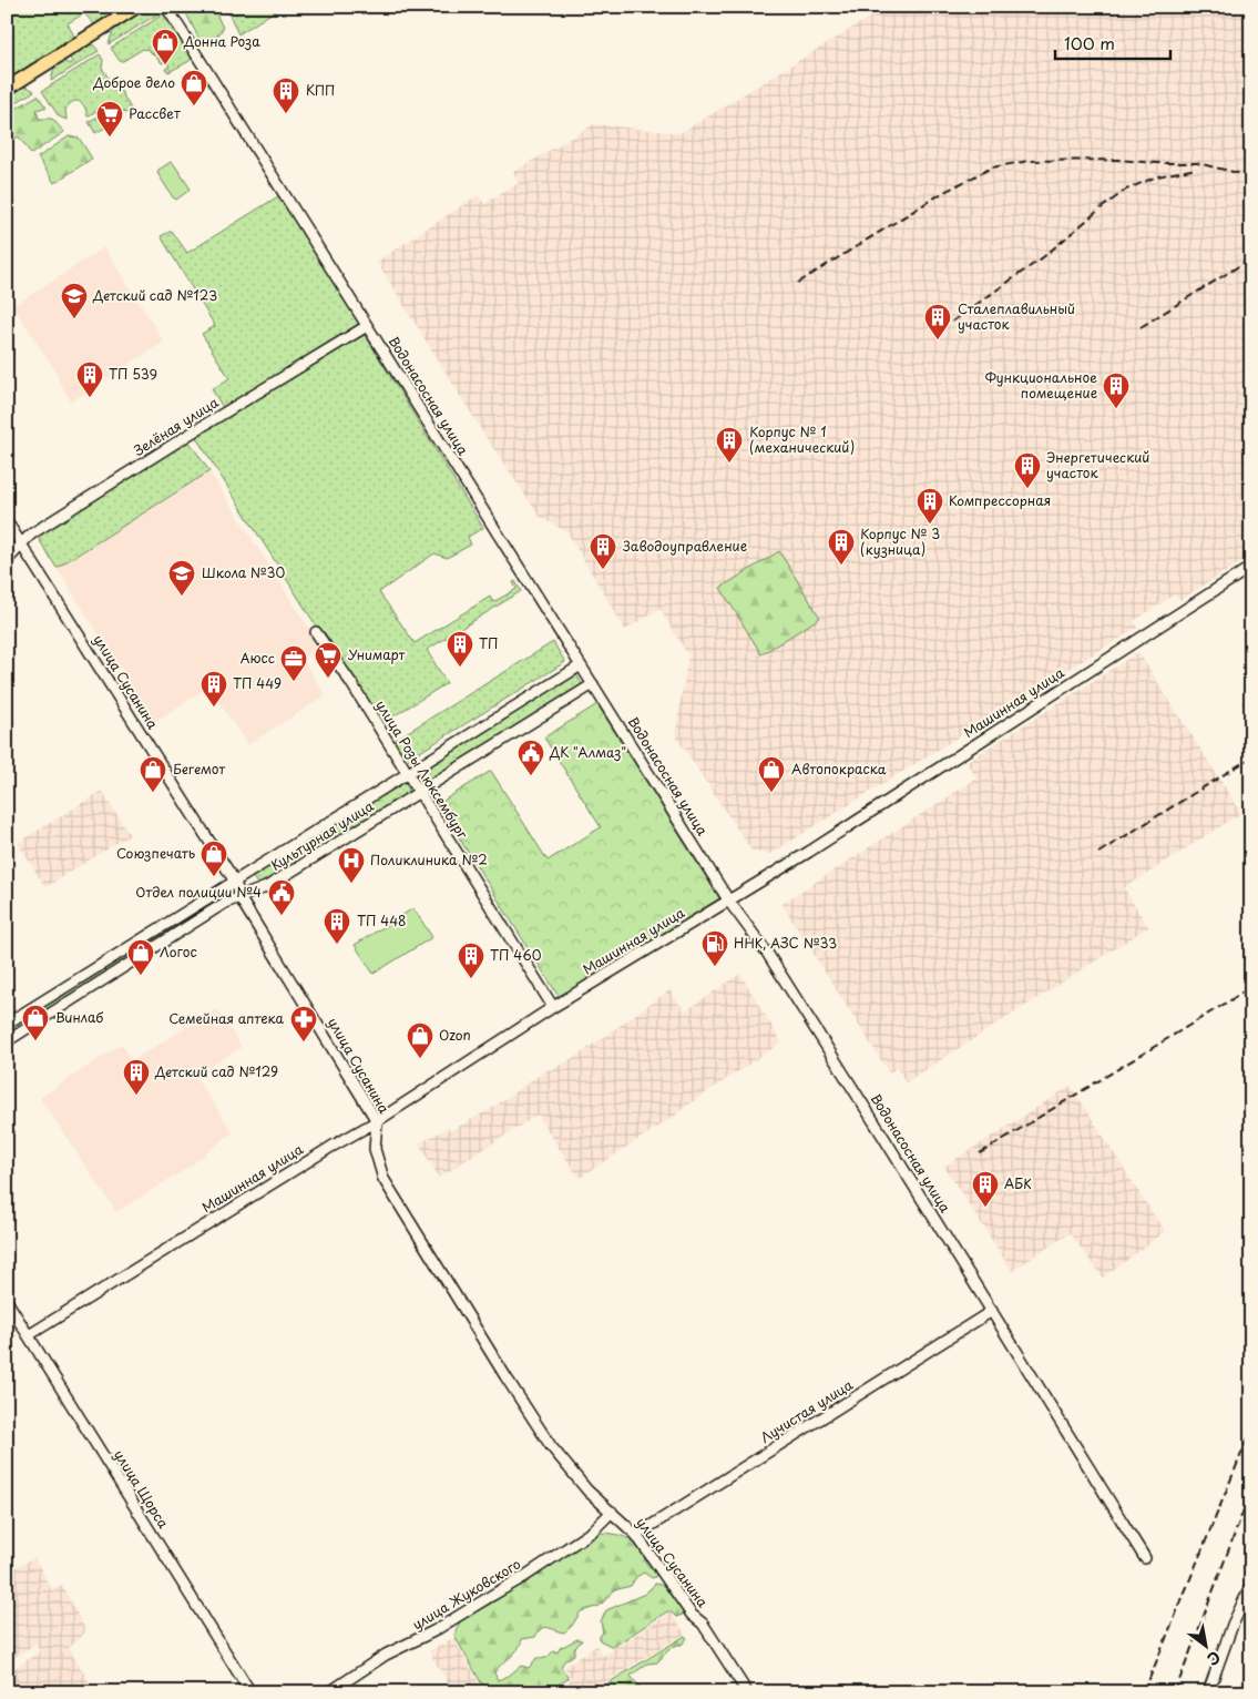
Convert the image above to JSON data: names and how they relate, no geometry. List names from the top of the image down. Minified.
{"streets":{"street":["Водонасосная улица","Зелёная улица","улица Сусанина","Машинная улица","улица Розы Люксембург","Культурная улица","Лучистая улица","улица Щорса","улица Жуковского"]},"crossings":[["Водонасосная улица","Зелёная улица"],["Водонасосная улица","Машинная улица"],["Водонасосная улица","Культурная улица"],["Водонасосная улица","Лучистая улица"],["Зелёная улица","улица Сусанина"],["улица Сусанина","Машинная улица"],["улица Сусанина","Культурная улица"],["улица Сусанина","Лучистая улица"],["улица Сусанина","улица Жуковского"],["Машинная улица","улица Розы Люксембург"],["Машинная улица","улица Щорса"],["улица Розы Люксембург","Культурная улица"]],"places":{"shop":["Донна Роза","Доброе дело","Бегемот","Автопокраска","Союзпечать","Логос","Винлаб","Ozon"],"building":["КПП","Сталеплавильный участок","ТП 539","Функциональное помещение","Корпус № 1 (механический)","Энергетический участок","Компрессорная","Корпус № 3 (кузница)","Заводоуправление","ТП","ТП 449","ТП 448","ТП 460","Детский сад №129","АБК"],"supermarket":["Рассвет","Унимарт"],"school or university":["Детский сад №123","Школа №30"],"office":["Аюсс"],"public building":["ДК \"Алмаз\"","Отдел полиции №4"],"hospital":["Поликлиника №2"],"fuel station":["ННК, АЗС №33"],"pharmacy":["Семейная аптека"]},"scale_bar":"100 m","north":"bottom right"}
